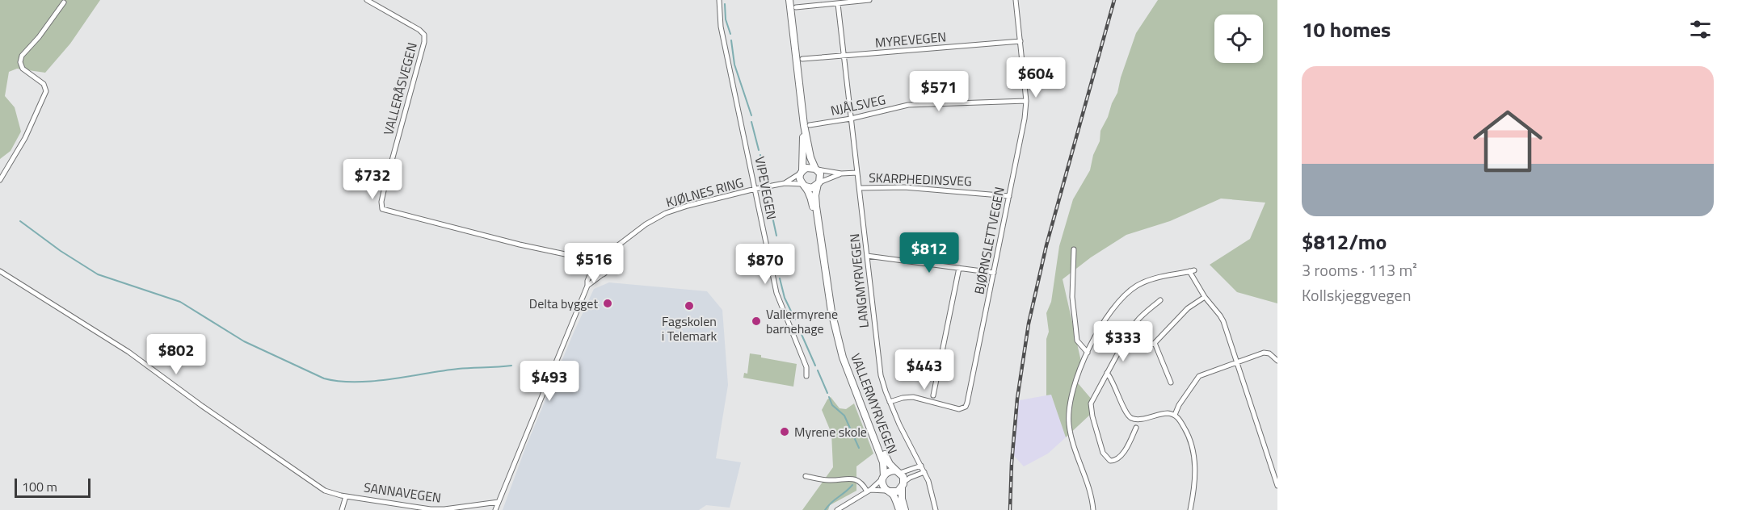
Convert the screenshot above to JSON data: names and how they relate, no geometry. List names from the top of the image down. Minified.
{"streets":{"main road":["VALLERMYRVEGEN"],"street":["MYREVEGEN","VALLERÅSVEGEN","NJÅLSVEG","SKARPHEDINSVEG","VIPEVEGEN","KJØLNES RING","BJØRNSLETTVEGEN","LANGMYRVEGEN","SANNAVEGEN"]},"crossings":[["MYREVEGEN","BJØRNSLETTVEGEN"],["MYREVEGEN","LANGMYRVEGEN"],["NJÅLSVEG","BJØRNSLETTVEGEN"],["NJÅLSVEG","LANGMYRVEGEN"],["SKARPHEDINSVEG","BJØRNSLETTVEGEN"],["SKARPHEDINSVEG","LANGMYRVEGEN"],["VIPEVEGEN","KJØLNES RING"],["KJØLNES RING","VALLERMYRVEGEN"],["BJØRNSLETTVEGEN","LANGMYRVEGEN"]],"places":["Delta bygget","Fagskolen i Telemark","Vallermyrene barnehage","Myrene skole"],"scale_bar":"100 m","page":{"heading":"10 homes","price":["$604","$571","$732","$812","$516","$870","$333","$802","$443","$493"],"list":[{"name":"$812/mo","note":"3 rooms · 113 m² · Kollskjeggvegen"}],"scale":"100 m"}}
